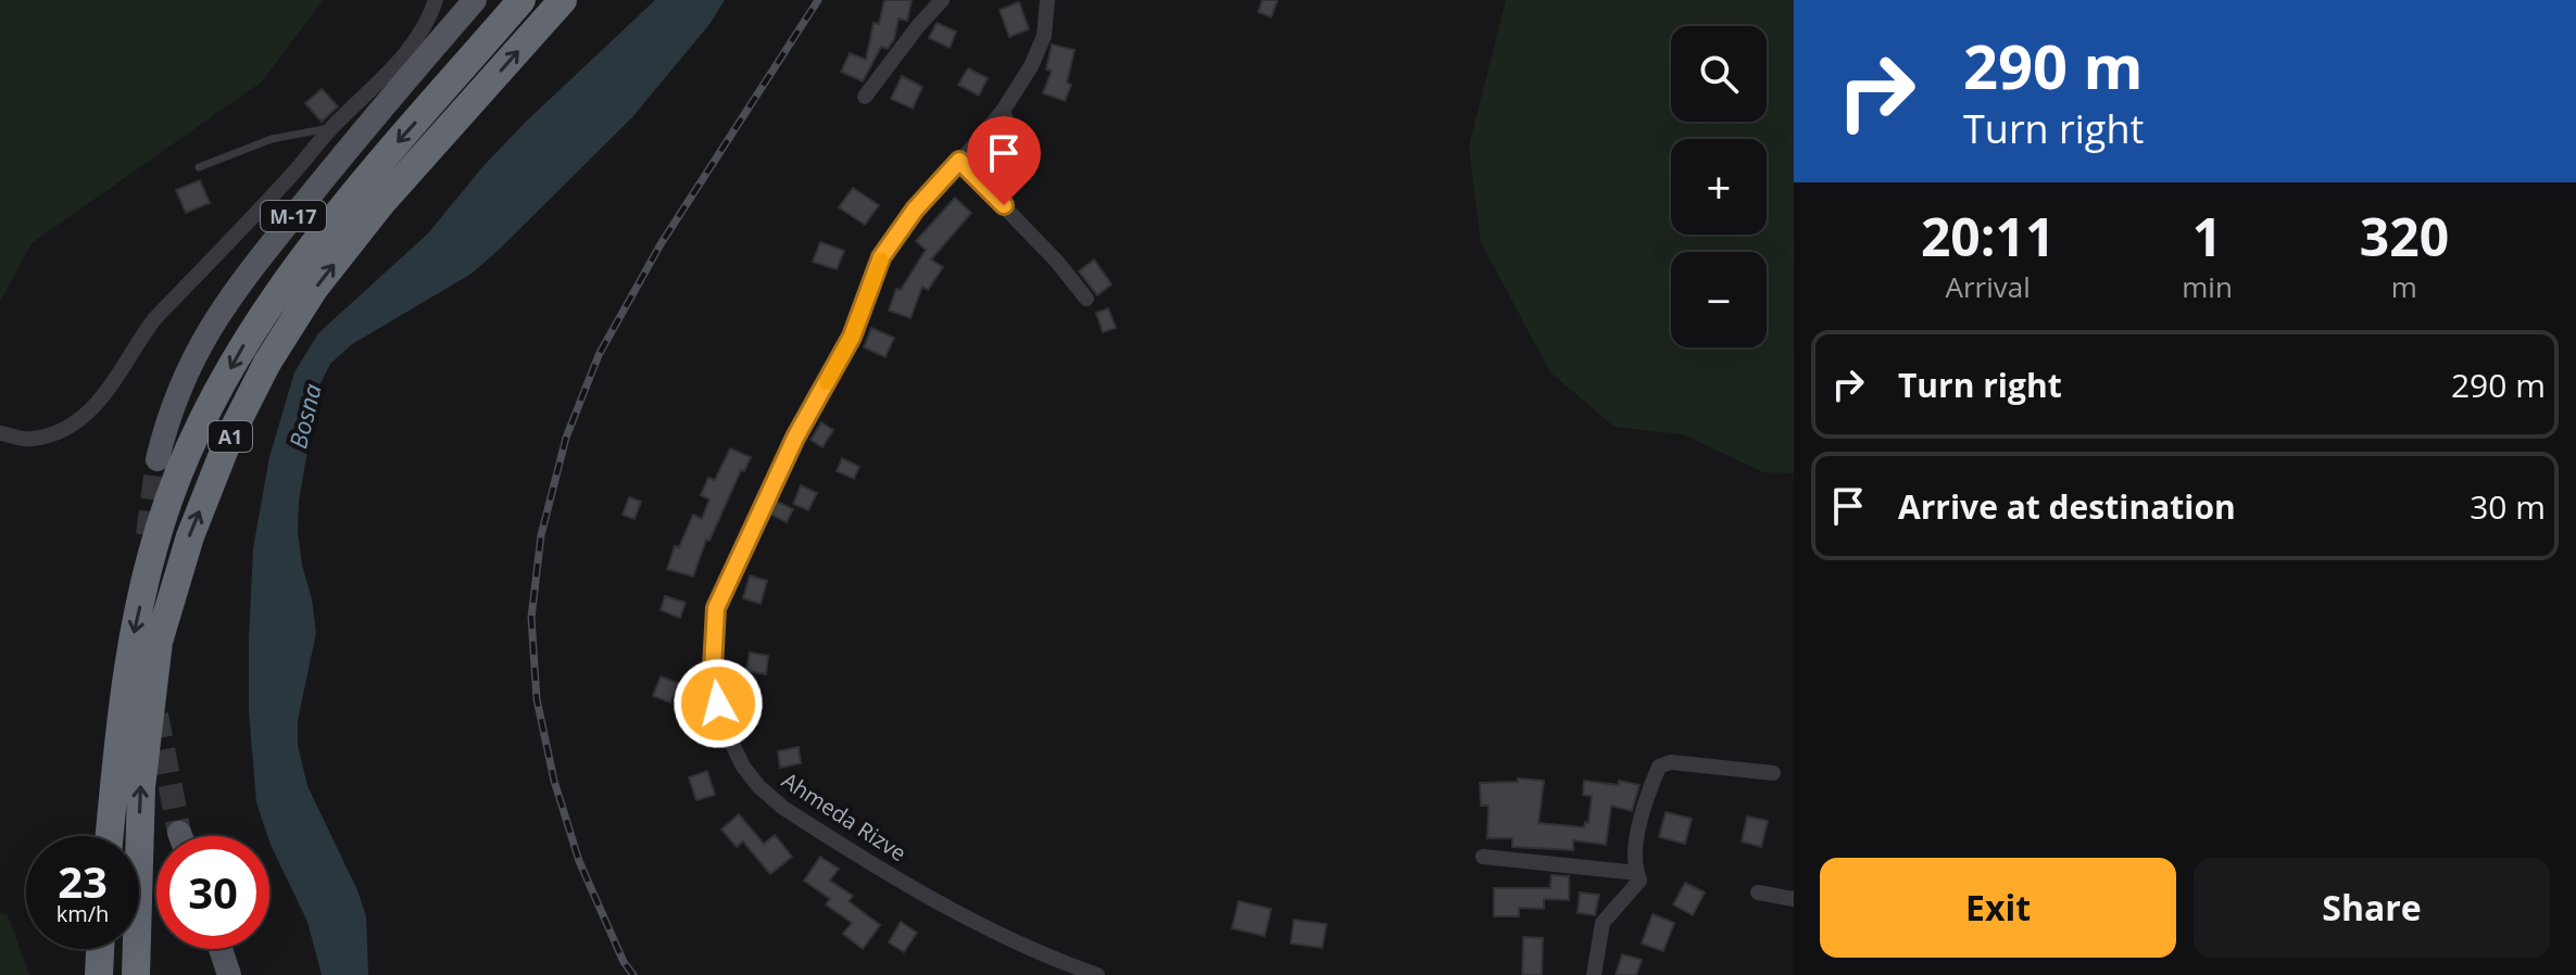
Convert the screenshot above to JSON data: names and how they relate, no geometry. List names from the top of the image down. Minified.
{"streets":{"highway":["A1"],"main road":["M-17"],"street":["Ahmeda Rizve"]},"water":["Bosna"],"page":{"turn":["290 m","Turn right"],"map_buttons":["+","−"],"eta":["20:11","Arrival","1","min","320","m"],"list":[{"name":"Turn right","value":"290 m"},{"name":"Arrive at destination","value":"30 m"}],"speed":"23 km/h","limit":"30","buttons":["Exit","Share"]}}
